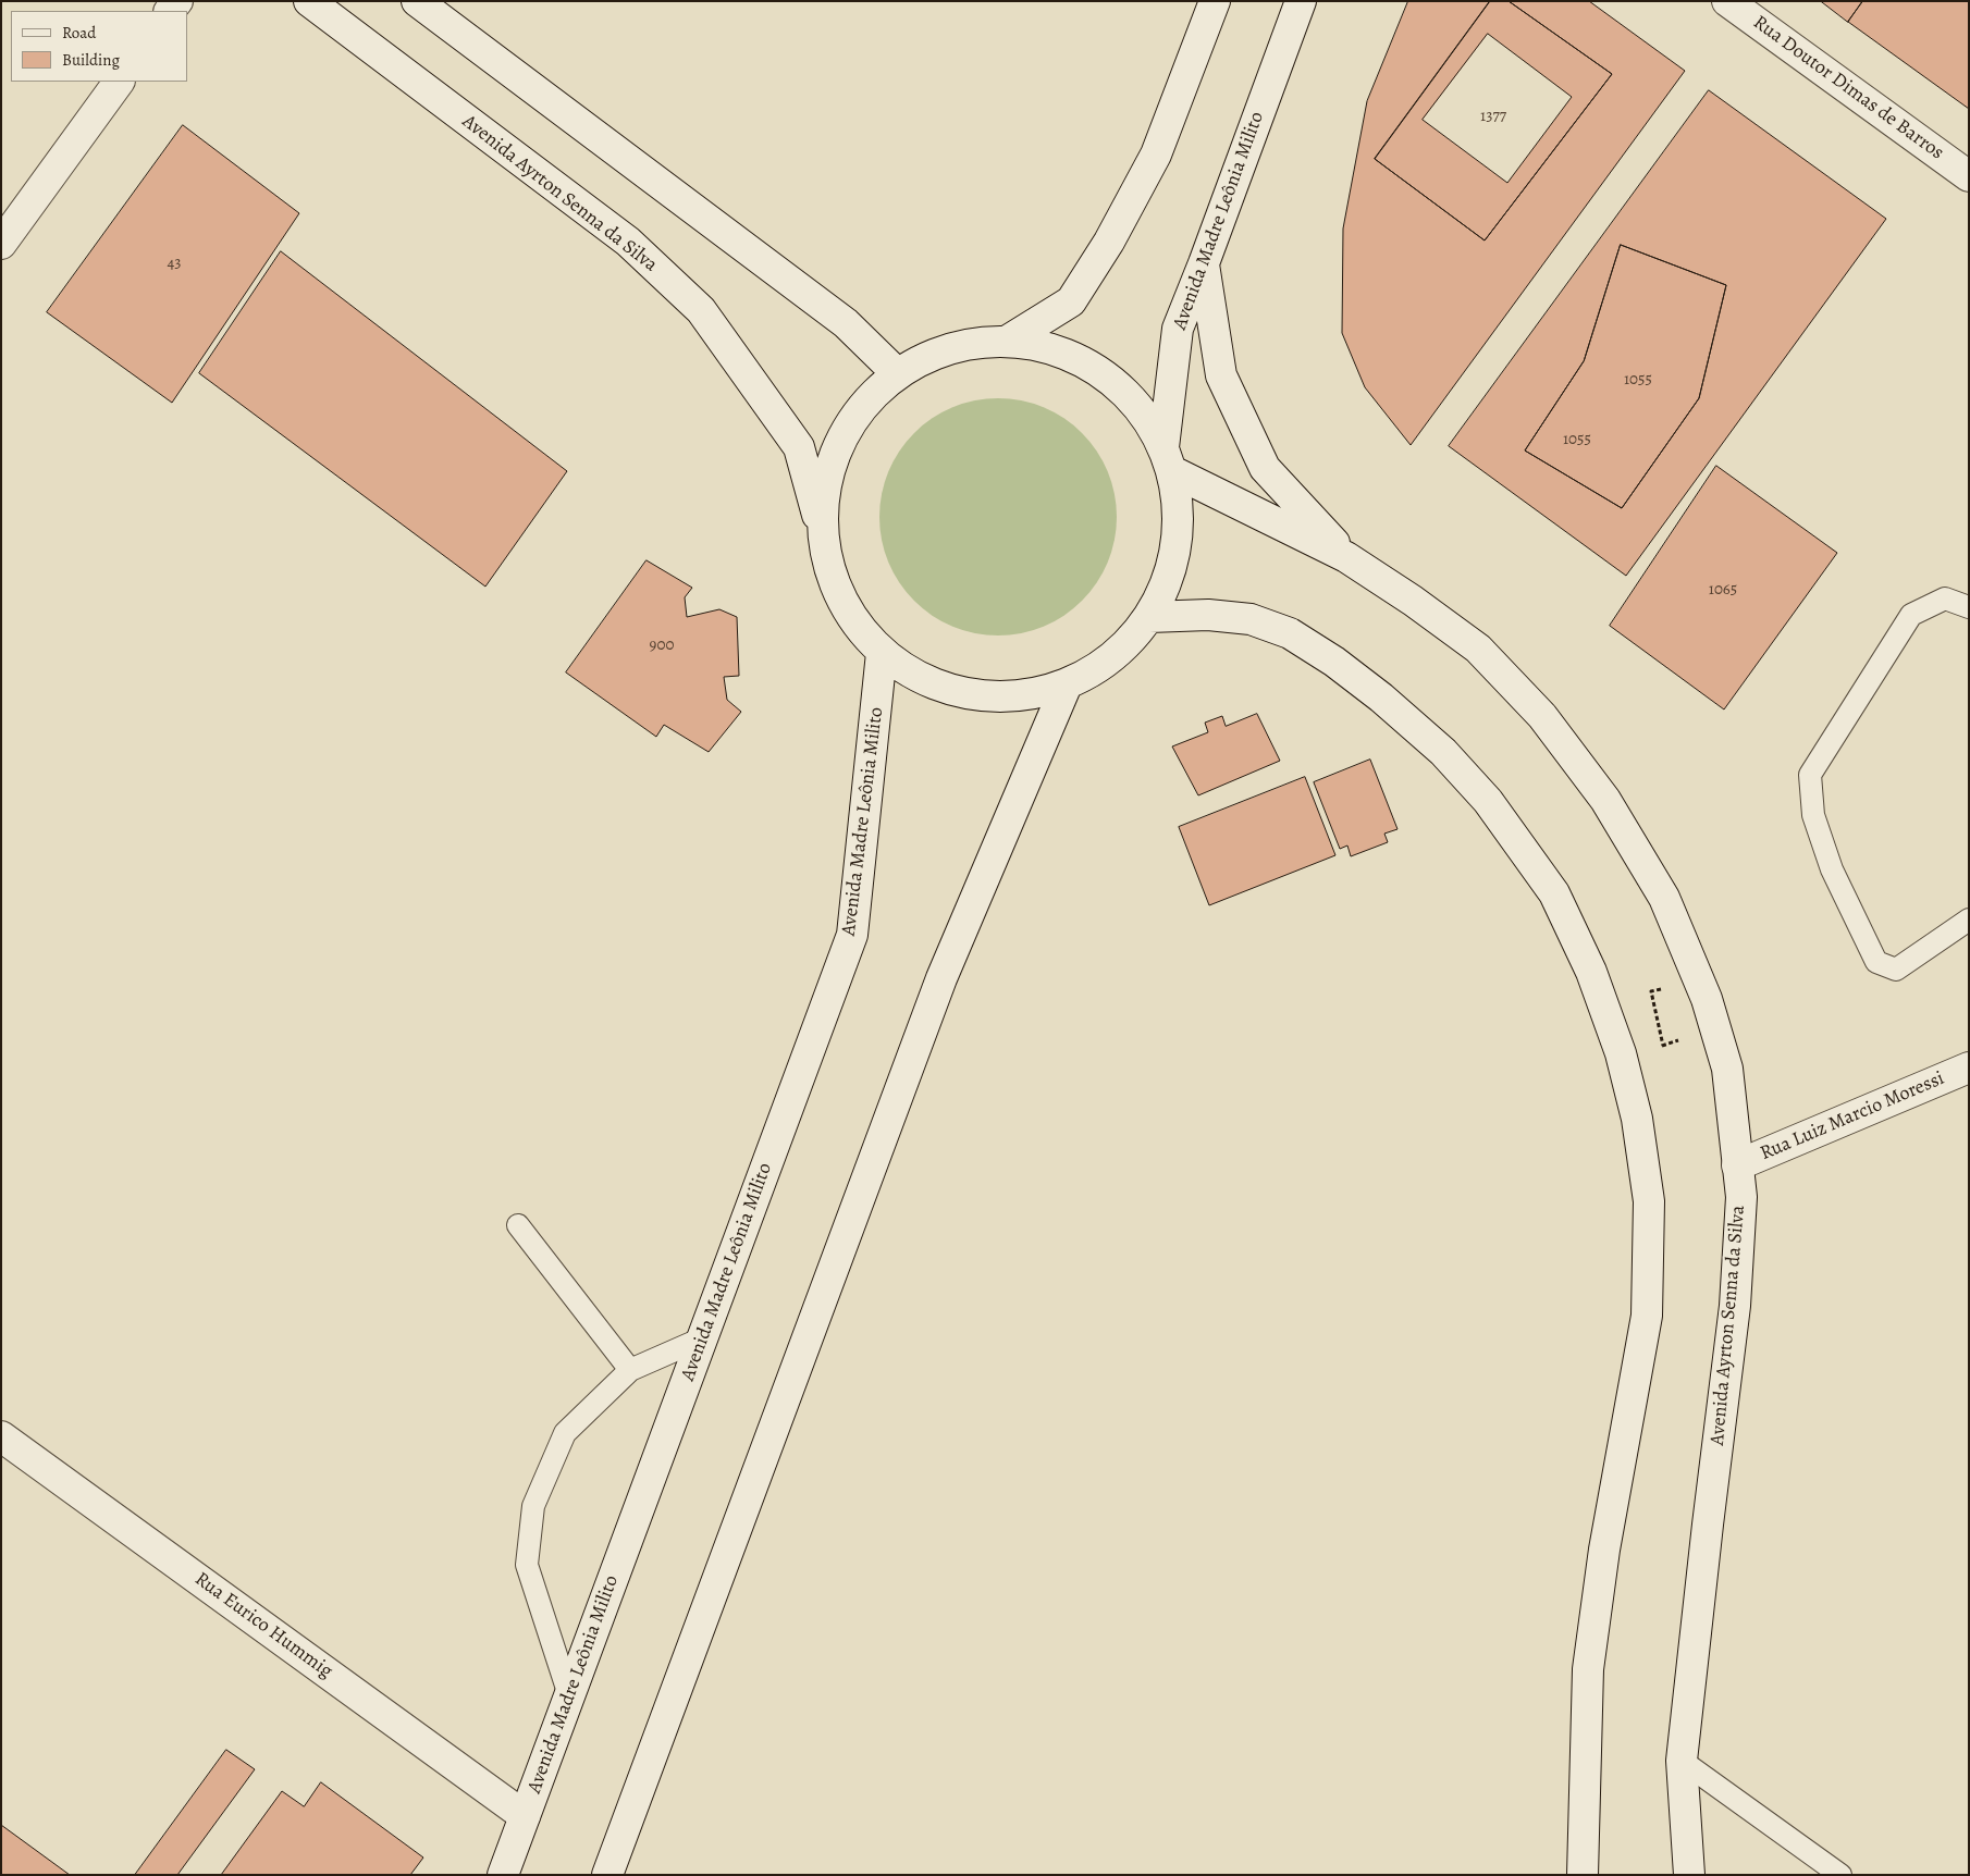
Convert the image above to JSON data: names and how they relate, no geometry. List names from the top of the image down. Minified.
{"streets":{"main road":["Rua Doutor Dimas de Barros","Avenida Ayrton Senna da Silva","Avenida Madre Leônia Milito","Rua Luiz Marcio Moressi","Rua Eurico Hummig"]},"crossings":[["Avenida Ayrton Senna da Silva","Avenida Madre Leônia Milito"],["Avenida Ayrton Senna da Silva","Rua Luiz Marcio Moressi"],["Avenida Madre Leônia Milito","Rua Eurico Hummig"]],"house_numbers":["1377","43","1055","1055","1065","900"],"legend":["Road","Building"]}
